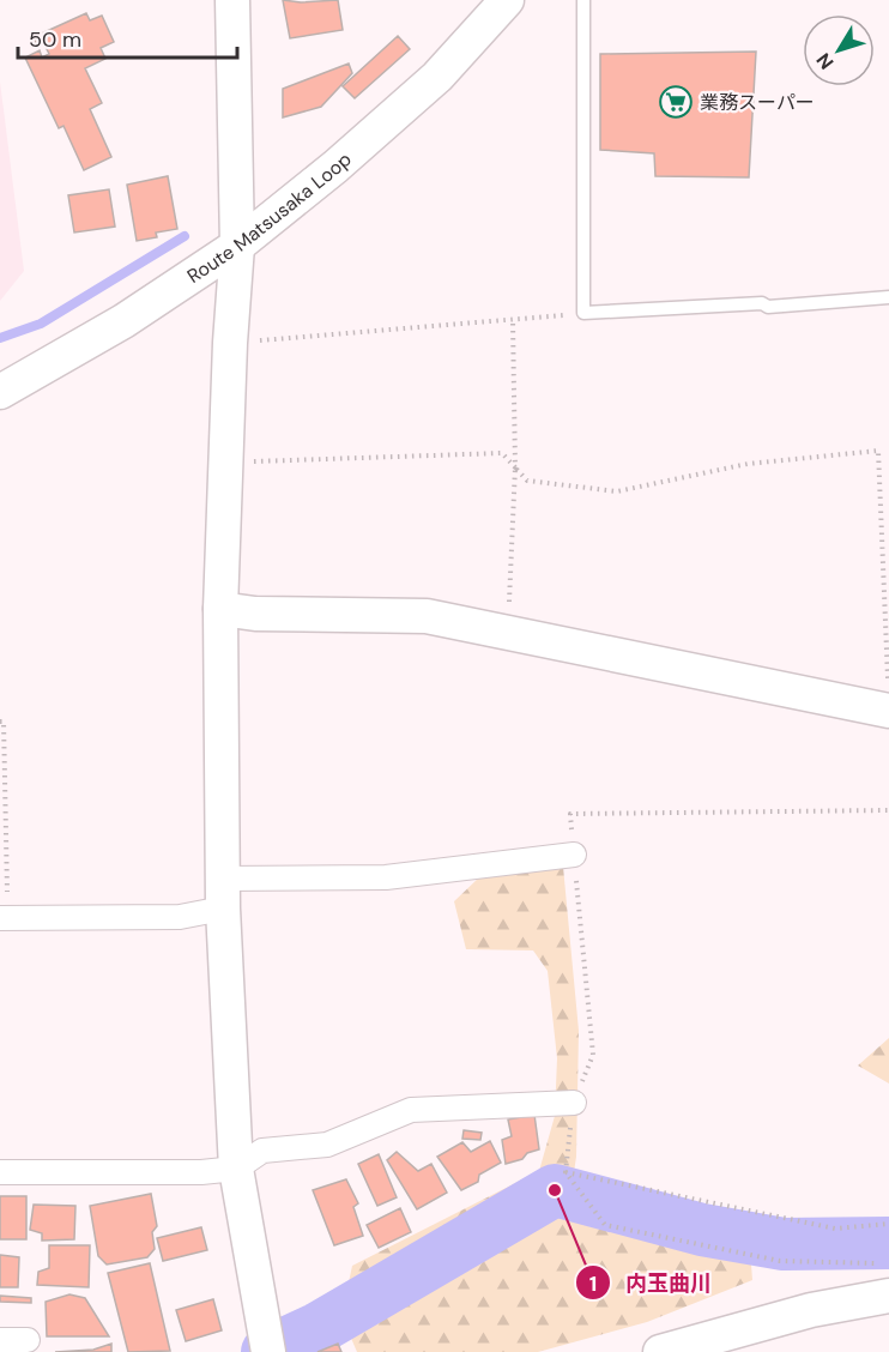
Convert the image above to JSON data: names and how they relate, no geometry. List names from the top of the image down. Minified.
{"streets":{"street":["Route Matsusaka Loop"]},"places":{"supermarket":["業務スーパー"],"other":["内玉曲川"]},"scale_bar":"50 m","north":"bottom left"}
